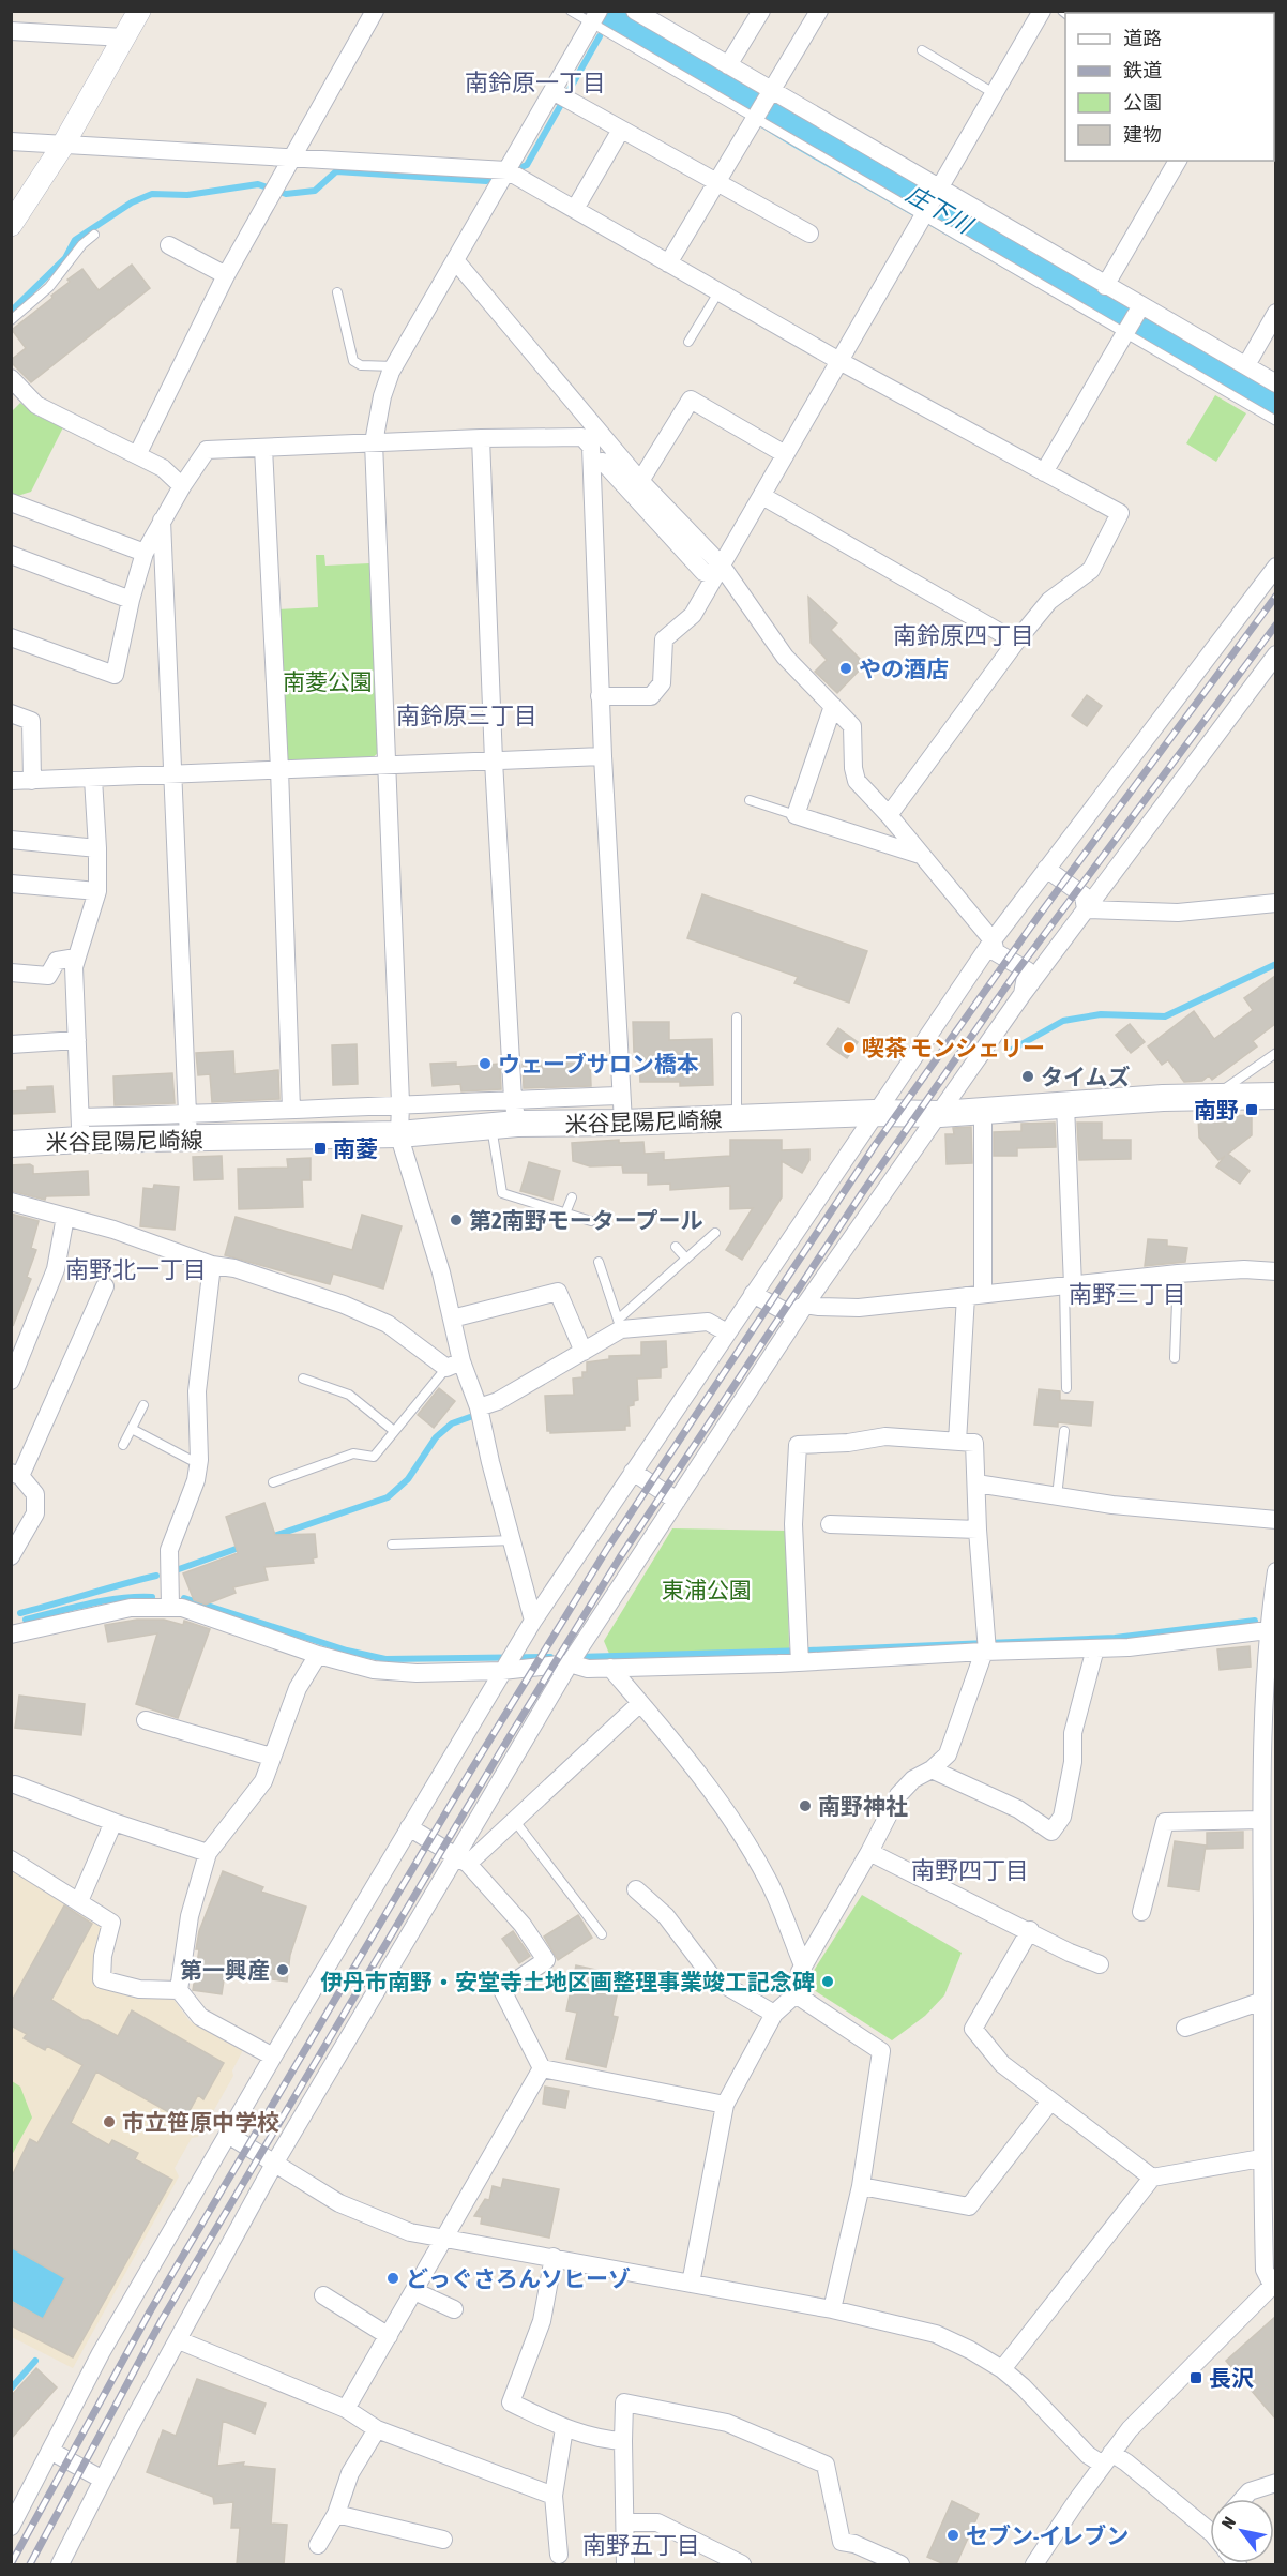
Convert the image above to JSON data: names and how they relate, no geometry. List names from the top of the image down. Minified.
{"streets":{"main road":["米谷昆陽尼崎線"]},"districts":["南鈴原一丁目","南鈴原四丁目","南鈴原三丁目","南野北一丁目","南野三丁目","南野四丁目","南野五丁目"],"water":["庄下川"],"parks":["南菱公園","東浦公園"],"places":{"other":["やの酒店","喫茶 モンシェリー","ウェーブサロン橋本","タイムズ","第2南野モータープール","南野神社","第一興産","伊丹市南野・安堂寺土地区画整理事業竣工記念碑","市立笹原中学校","どっぐさろんソヒーゾ","セブン-イレブン"],"transit":["南野","南菱","長沢"]},"legend":["道路","鉄道","公園","建物"],"north":"top left"}
